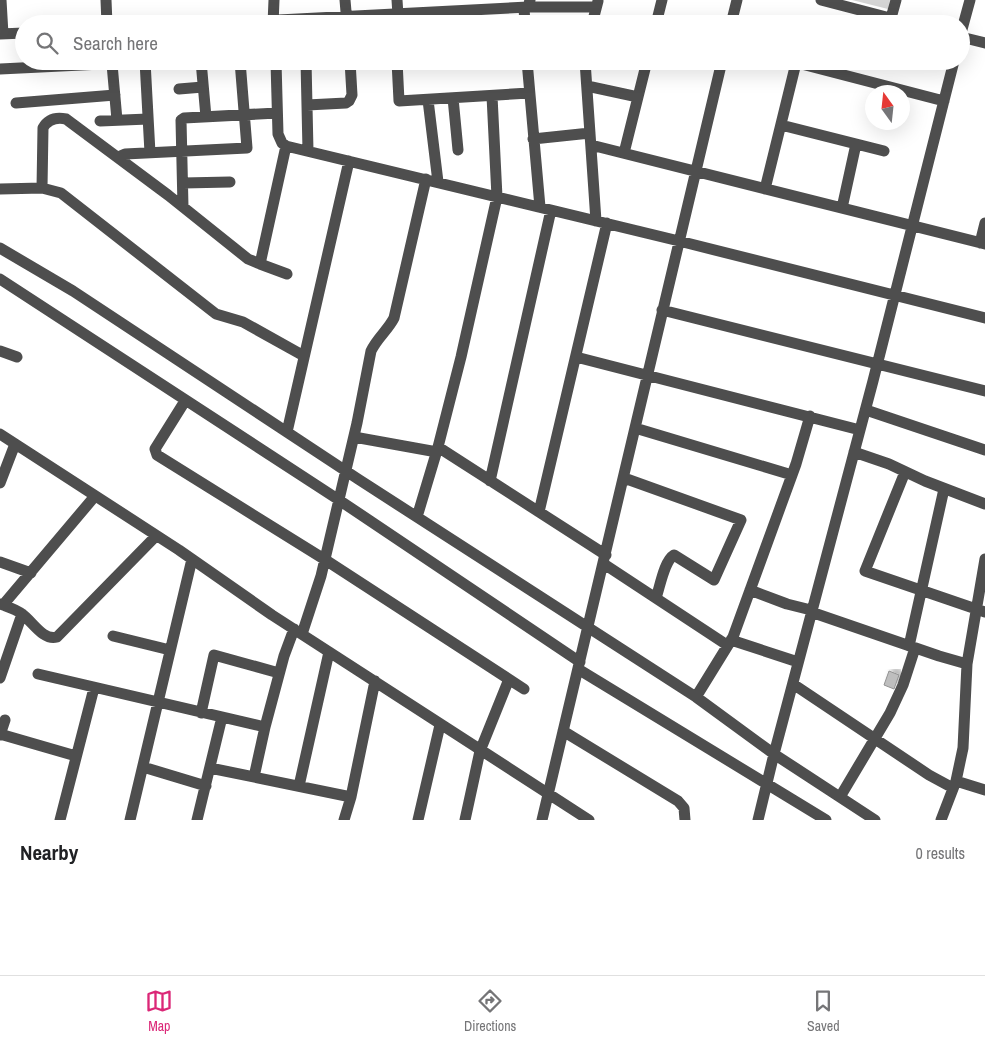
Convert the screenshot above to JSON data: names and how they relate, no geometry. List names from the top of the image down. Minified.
{"north":"top","page":{"search":"Search here","heading":["Nearby","0 results"],"nav":["Map","Directions","Saved"]}}
